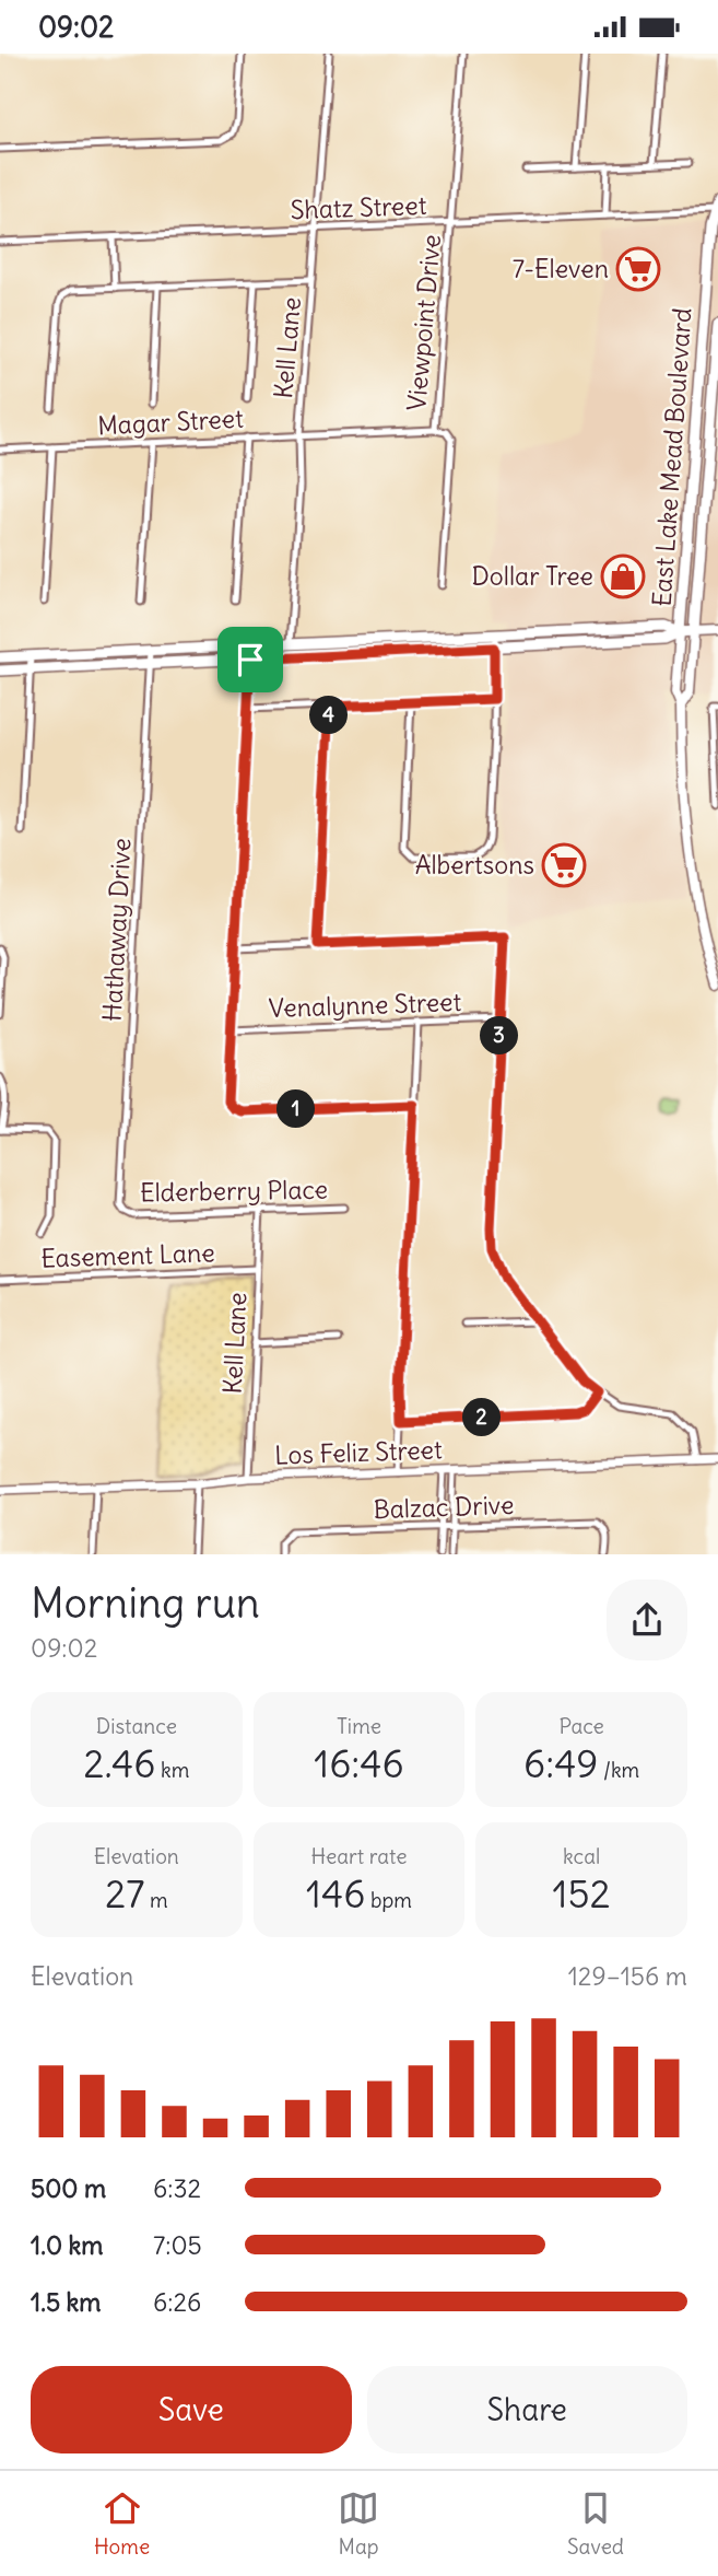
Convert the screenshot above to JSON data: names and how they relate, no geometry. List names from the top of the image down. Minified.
{"streets":{"main road":["East Lake Mead Boulevard"],"street":["Shatz Street","Viewpoint Drive","Kell Lane","Magar Street","Hathaway Drive","Venalynne Street","Elderberry Place","Easement Lane","Los Feliz Street","Balzac Drive"]},"crossings":[["Shatz Street","Viewpoint Drive"],["Shatz Street","Kell Lane"],["Shatz Street","East Lake Mead Boulevard"],["Viewpoint Drive","Magar Street"],["Kell Lane","Magar Street"],["Kell Lane","Elderberry Place"],["Kell Lane","Easement Lane"],["Kell Lane","Los Feliz Street"],["Hathaway Drive","Elderberry Place"]],"places":{"supermarket":["7-Eleven","Albertsons"],"shop":["Dollar Tree"]},"page":{"status":"09:02","pins":["4","3","1","2"],"heading":["Morning run","09:02"],"stats":[["Distance","2.46 km"],["Time","16:46"],["Pace","6:49 /km"],["Elevation","27 m"],["Heart rate","146 bpm"],["kcal","152"]],"chart":["Elevation","129–156 m"],"list":[{"name":"500 m","note":"6:32"},{"name":"1.0 km","note":"7:05"},{"name":"1.5 km","note":"6:26"}],"buttons":["Save","Share"],"tabs":["Home","Map","Saved"]}}
